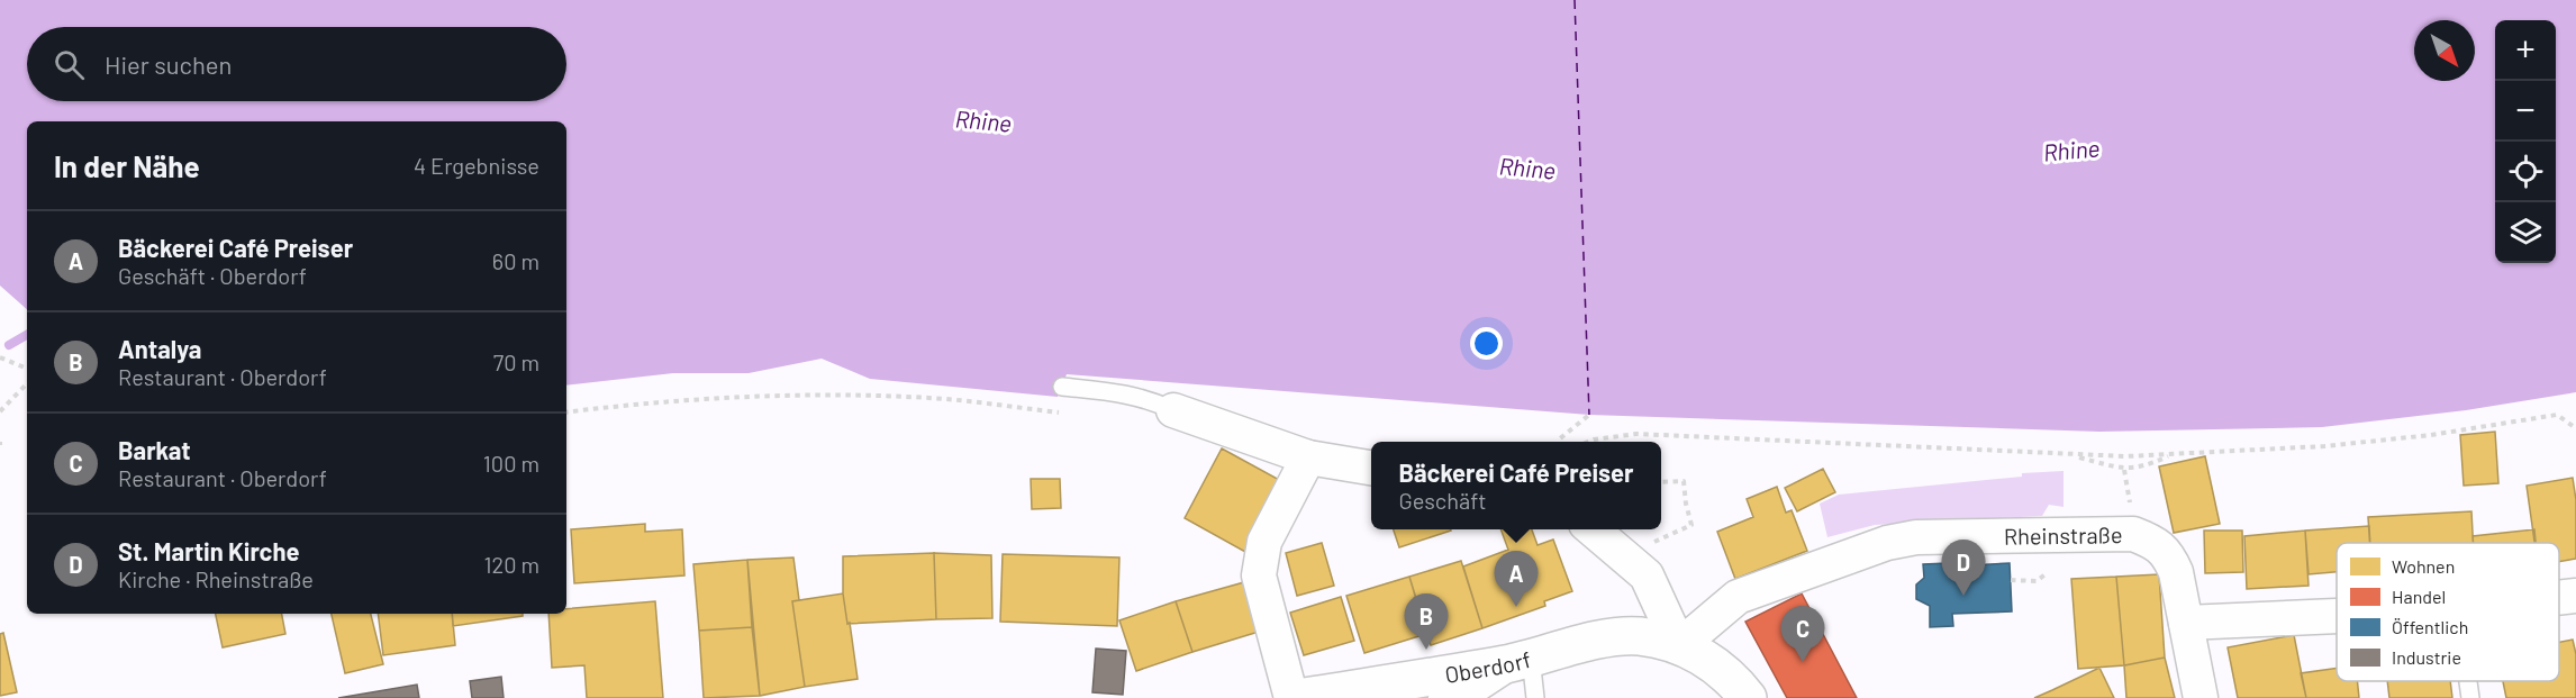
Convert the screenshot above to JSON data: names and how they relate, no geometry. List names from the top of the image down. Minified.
{"streets":{"main road":["Oberdorf"],"street":["Rheinstraße"]},"crossings":[["Rheinstraße","Oberdorf"]],"water":["Rhine"],"legend":["Wohnen","Handel","Öffentlich","Industrie"],"north":"bottom right","page":{"map_buttons":["+","−"],"search":"Hier suchen","heading":["In der Nähe","4 Ergebnisse"],"list":[{"mark":"A","name":"Bäckerei Café Preiser","note":"Geschäft · Oberdorf","value":"60 m"},{"mark":"B","name":"Antalya","note":"Restaurant · Oberdorf","value":"70 m"},{"mark":"C","name":"Barkat","note":"Restaurant · Oberdorf","value":"100 m"},{"mark":"D","name":"St. Martin Kirche","note":"Kirche · Rheinstraße","value":"120 m"}],"popup":["Bäckerei Café Preiser","Geschäft"],"pins":["D","A","B","C"]}}
